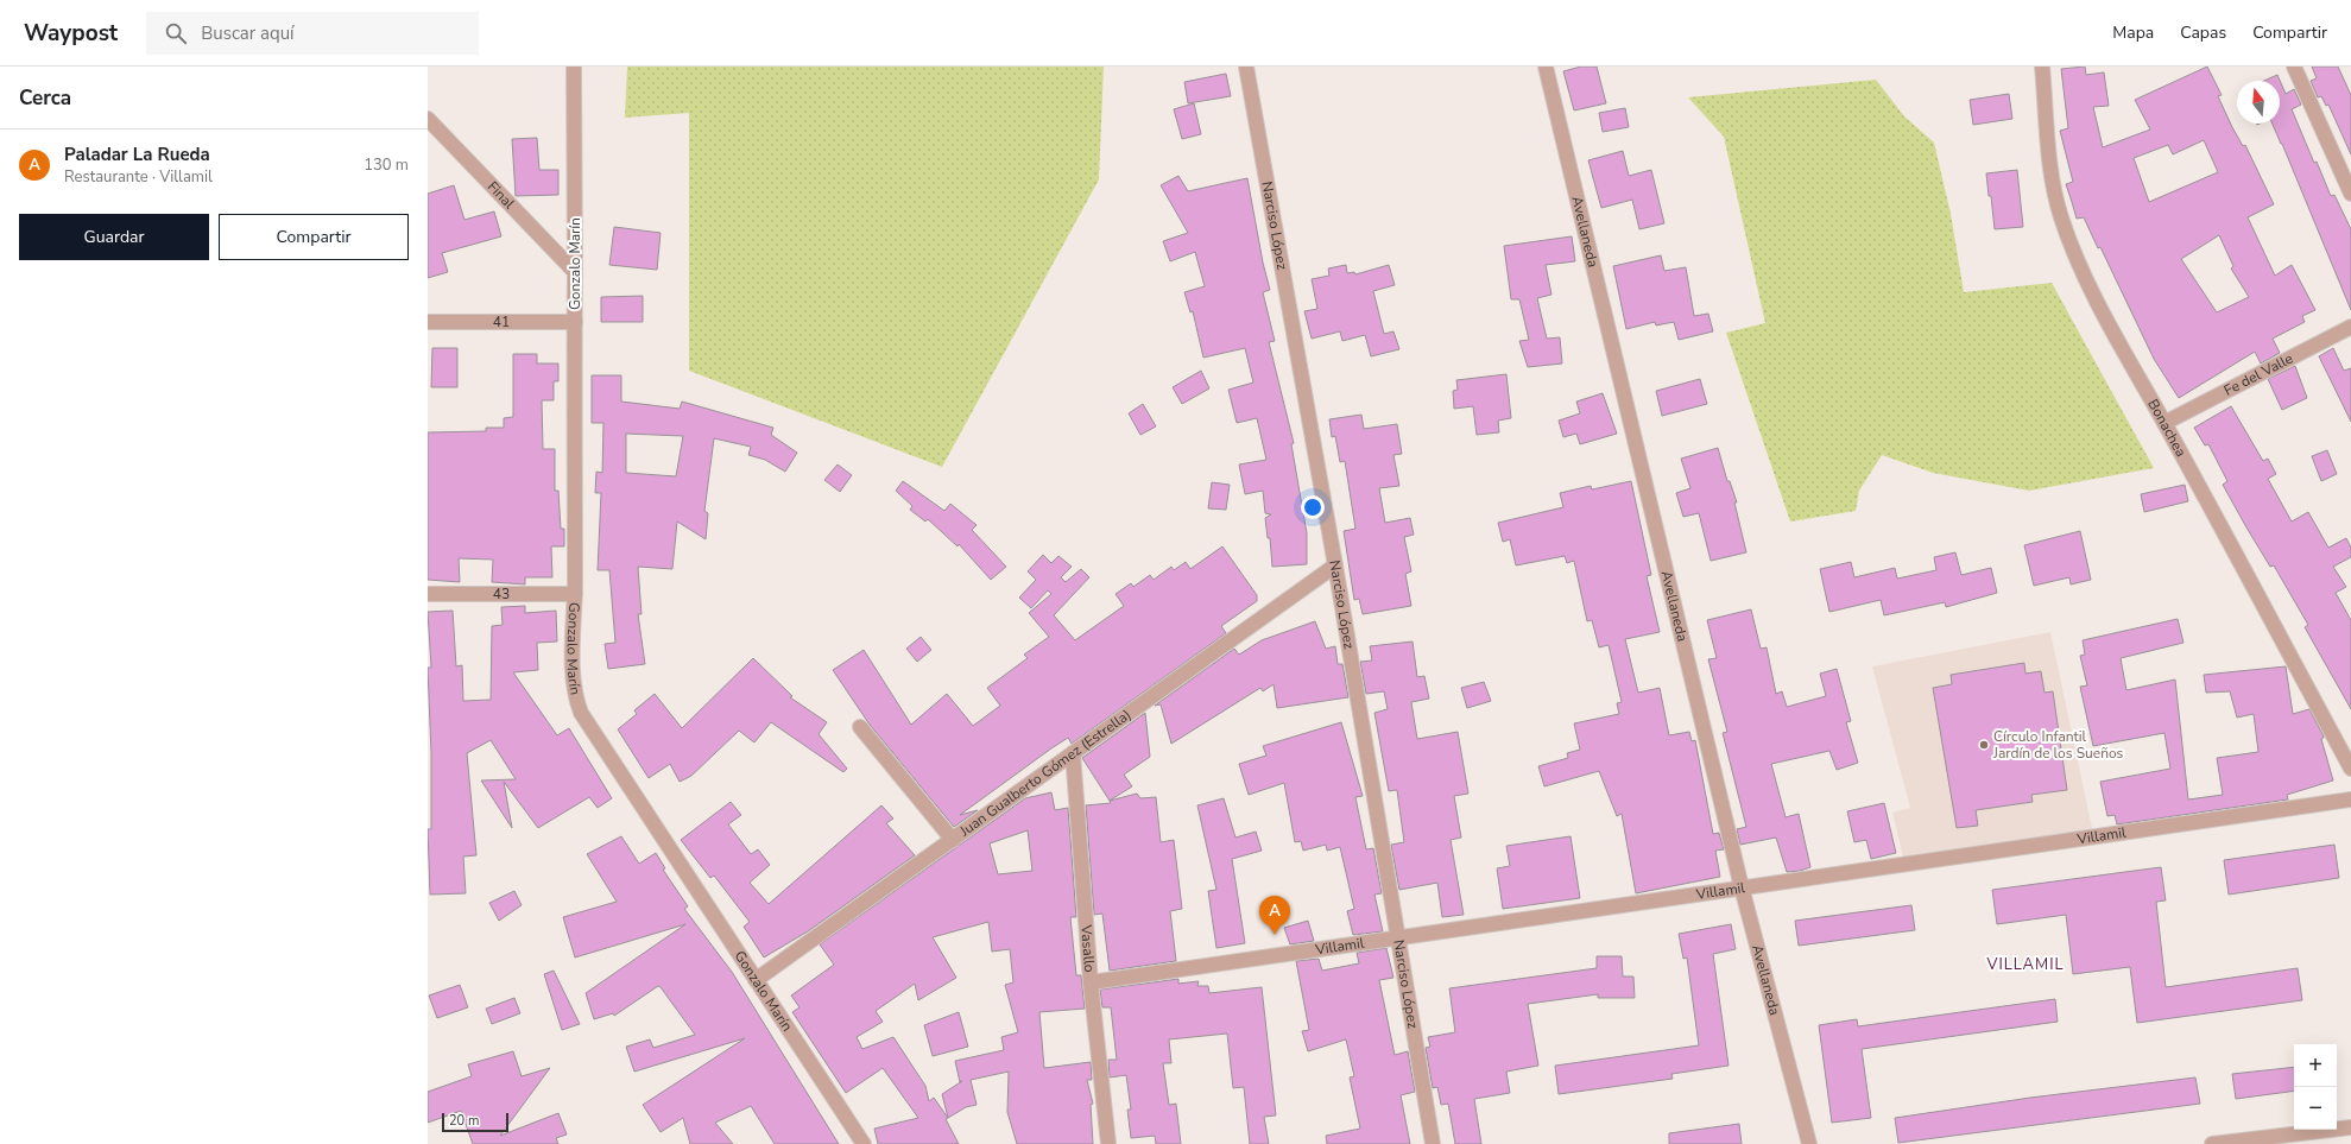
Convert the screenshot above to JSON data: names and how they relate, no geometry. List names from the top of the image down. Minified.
{"streets":{"street":["Final","Narciso López","Avellaneda","Gonzalo Marín","41","Fe del Valle","Bonachea","43","Juan Gualberto Gómez (Estrella)","Villamil","Vasallo"]},"crossings":[["Final","Gonzalo Marín"],["Narciso López","Juan Gualberto Gómez (Estrella)"],["Narciso López","Villamil"],["Avellaneda","Villamil"],["Gonzalo Marín","41"],["Gonzalo Marín","43"],["Gonzalo Marín","Juan Gualberto Gómez (Estrella)"],["Fe del Valle","Bonachea"],["Juan Gualberto Gómez (Estrella)","Vasallo"],["Villamil","Vasallo"]],"districts":["VILLAMIL"],"places":["Círculo Infantil Jardín de los Sueños"],"scale_bar":"20 m","north":"top","page":{"header":"Waypost","search":"Buscar aquí","nav":["Mapa","Capas","Compartir"],"heading":"Cerca","list":[{"mark":"A","name":"Paladar La Rueda","note":"Restaurante · Villamil","value":"130 m"}],"buttons":["Guardar","Compartir"],"pins":"A","map_buttons":["+","−"],"scale":"20 m"}}
